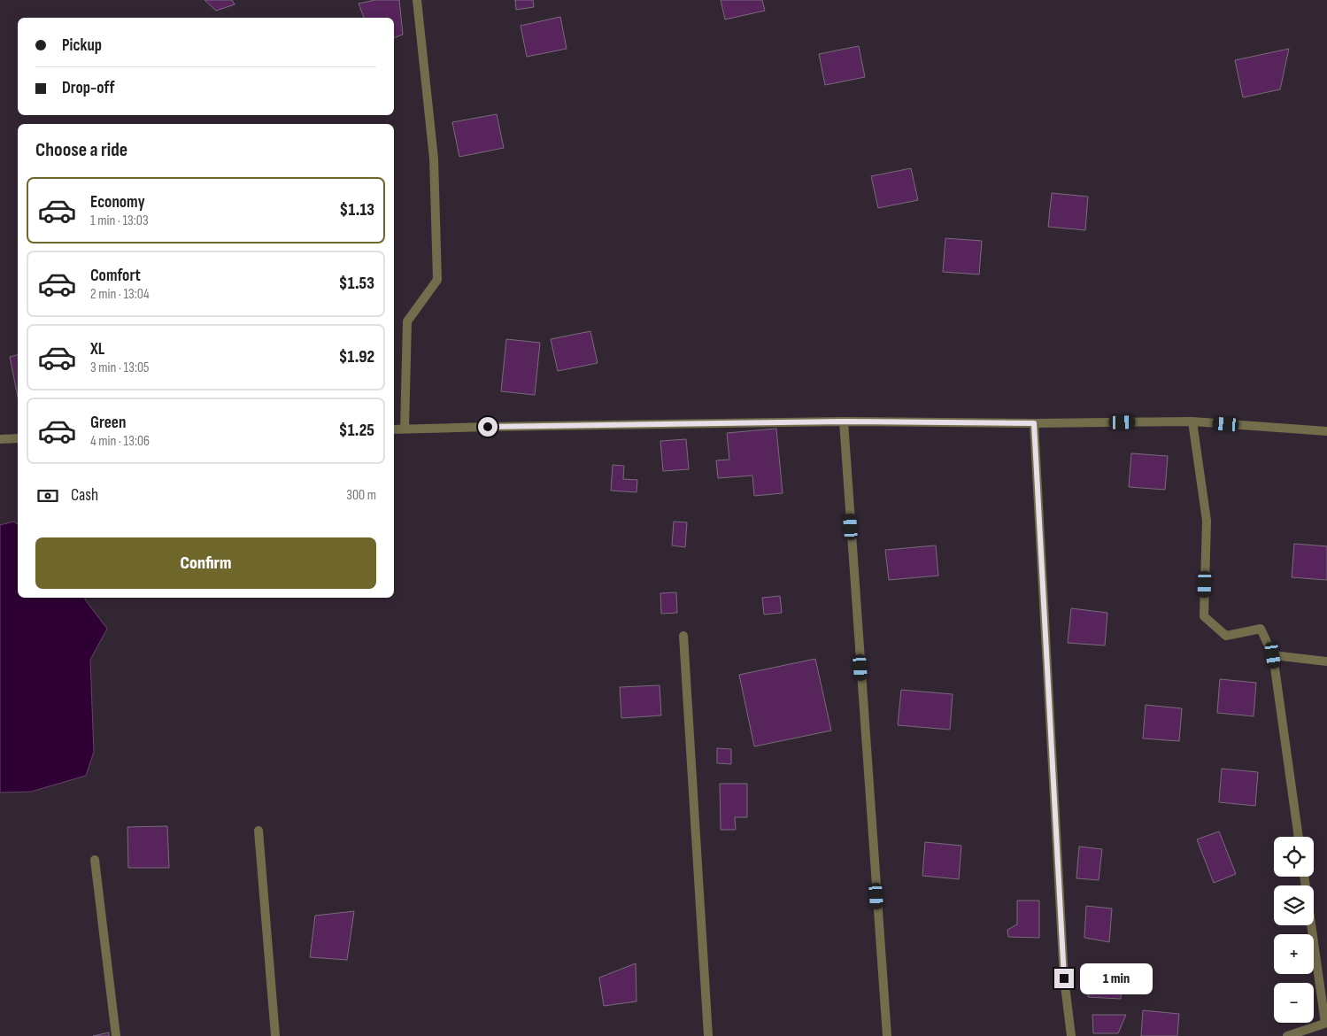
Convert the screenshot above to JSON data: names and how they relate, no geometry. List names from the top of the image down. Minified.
{"page":{"banner":["Pickup","Drop-off"],"heading":"Choose a ride","list":[{"name":"Economy","note":"1 min · 13:03","value":"$1.13"},{"name":"Comfort","note":"2 min · 13:04","value":"$1.53"},{"name":"XL","note":"3 min · 13:05","value":"$1.92"},{"name":"Green","note":"4 min · 13:06","value":"$1.25"}],"pay":["Cash","300 m"],"buttons":"Confirm","map_buttons":["+","−"],"bubble":"1 min"}}
